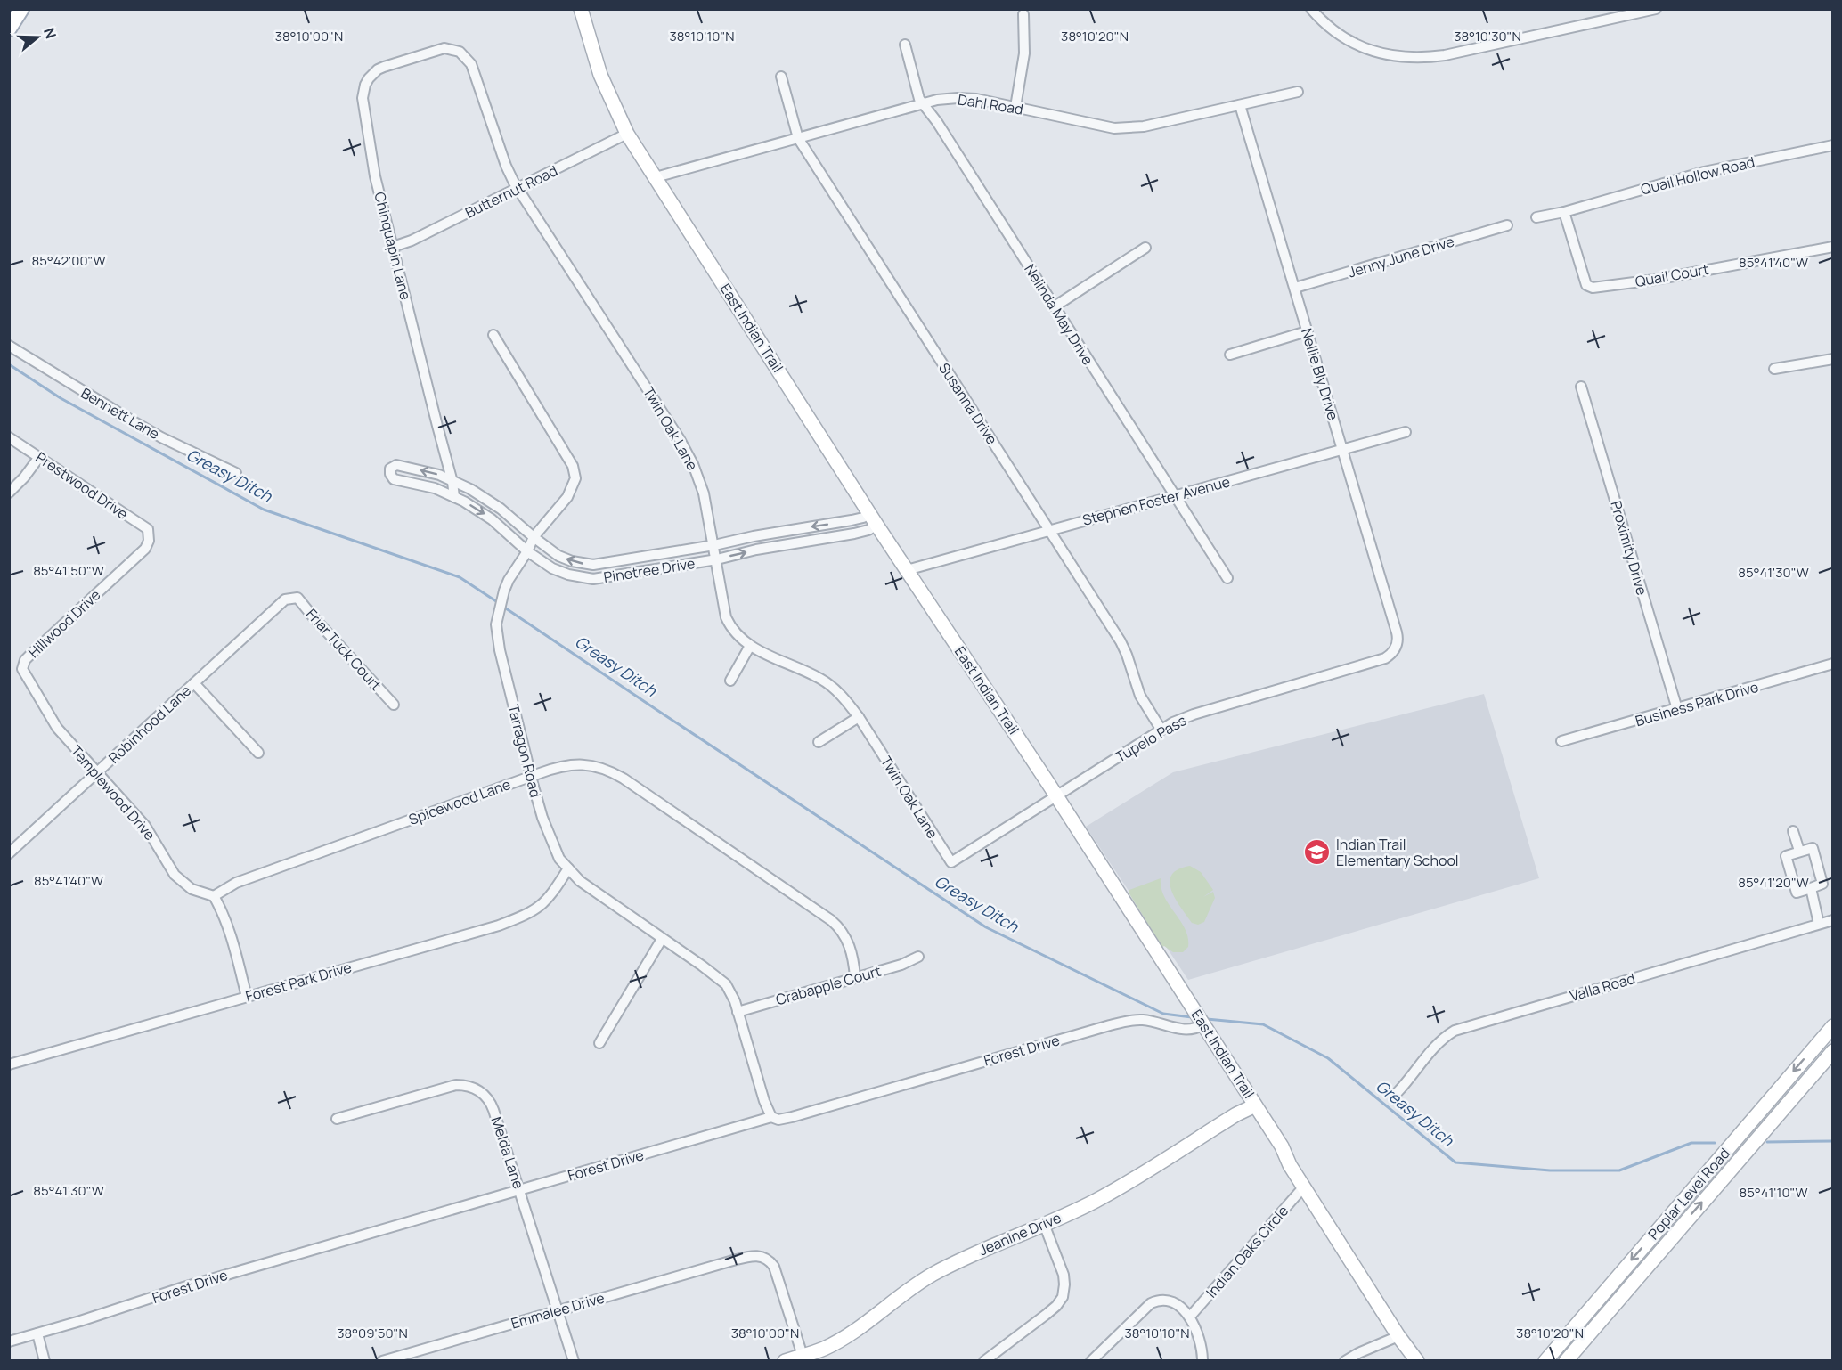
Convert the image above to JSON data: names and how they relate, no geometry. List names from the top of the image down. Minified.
{"streets":{"main road":["East Indian Trail","Poplar Level Road","Jeanine Drive"],"street":["Dahl Road","Quail Hollow Road","Butternut Road","Chinquapin Lane","Jenny June Drive","Quail Court","Nelinda May Drive","Nellie Bly Drive","Susanna Drive","Bennett Lane","Twin Oak Lane","Prestwood Drive","Stephen Foster Avenue","Proximity Drive","Pinetree Drive","Hillwood Drive","Friar Tuck Court","Business Park Drive","Robinhood Lane","Tupelo Pass","Tarragon Road","Templewood Drive","Spicewood Lane","Forest Park Drive","Crabapple Court","Valla Road","Forest Drive","Melda Lane","Indian Oaks Circle","Emmalee Drive"]},"crossings":[["Dahl Road","Nelinda May Drive"],["Dahl Road","East Indian Trail"],["Dahl Road","Nellie Bly Drive"],["Dahl Road","Susanna Drive"],["Quail Hollow Road","Quail Court"],["Butternut Road","Chinquapin Lane"],["Butternut Road","East Indian Trail"],["Butternut Road","Twin Oak Lane"],["Chinquapin Lane","Twin Oak Lane"],["Chinquapin Lane","Pinetree Drive"],["Jenny June Drive","Nellie Bly Drive"],["Nelinda May Drive","Stephen Foster Avenue"],["East Indian Trail","Stephen Foster Avenue"],["East Indian Trail","Pinetree Drive"],["East Indian Trail","Tupelo Pass"],["East Indian Trail","Forest Drive"],["East Indian Trail","Jeanine Drive"],["East Indian Trail","Indian Oaks Circle"],["Nellie Bly Drive","Stephen Foster Avenue"],["Nellie Bly Drive","Tupelo Pass"],["Susanna Drive","Stephen Foster Avenue"],["Susanna Drive","Tupelo Pass"],["Twin Oak Lane","Pinetree Drive"],["Twin Oak Lane","Tupelo Pass"],["Prestwood Drive","Hillwood Drive"],["Proximity Drive","Business Park Drive"],["Pinetree Drive","Tarragon Road"],["Hillwood Drive","Templewood Drive"],["Friar Tuck Court","Robinhood Lane"],["Robinhood Lane","Templewood Drive"],["Tarragon Road","Spicewood Lane"],["Tarragon Road","Forest Park Drive"],["Tarragon Road","Crabapple Court"],["Tarragon Road","Forest Drive"],["Templewood Drive","Spicewood Lane"],["Spicewood Lane","Crabapple Court"],["Forest Drive","Melda Lane"],["Melda Lane","Emmalee Drive"],["Jeanine Drive","Emmalee Drive"]],"water":["Greasy Ditch"],"places":{"school or university":["Indian Trail Elementary School"]},"north":"right","coordinates":["38°10'00\"N","38°10'10\"N","38°10'20\"N","38°10'30\"N","85°42'00\"W","85°41'40\"W","85°41'50\"W","85°41'30\"W","85°41'20\"W","85°41'10\"W","38°09'50\"N"]}
